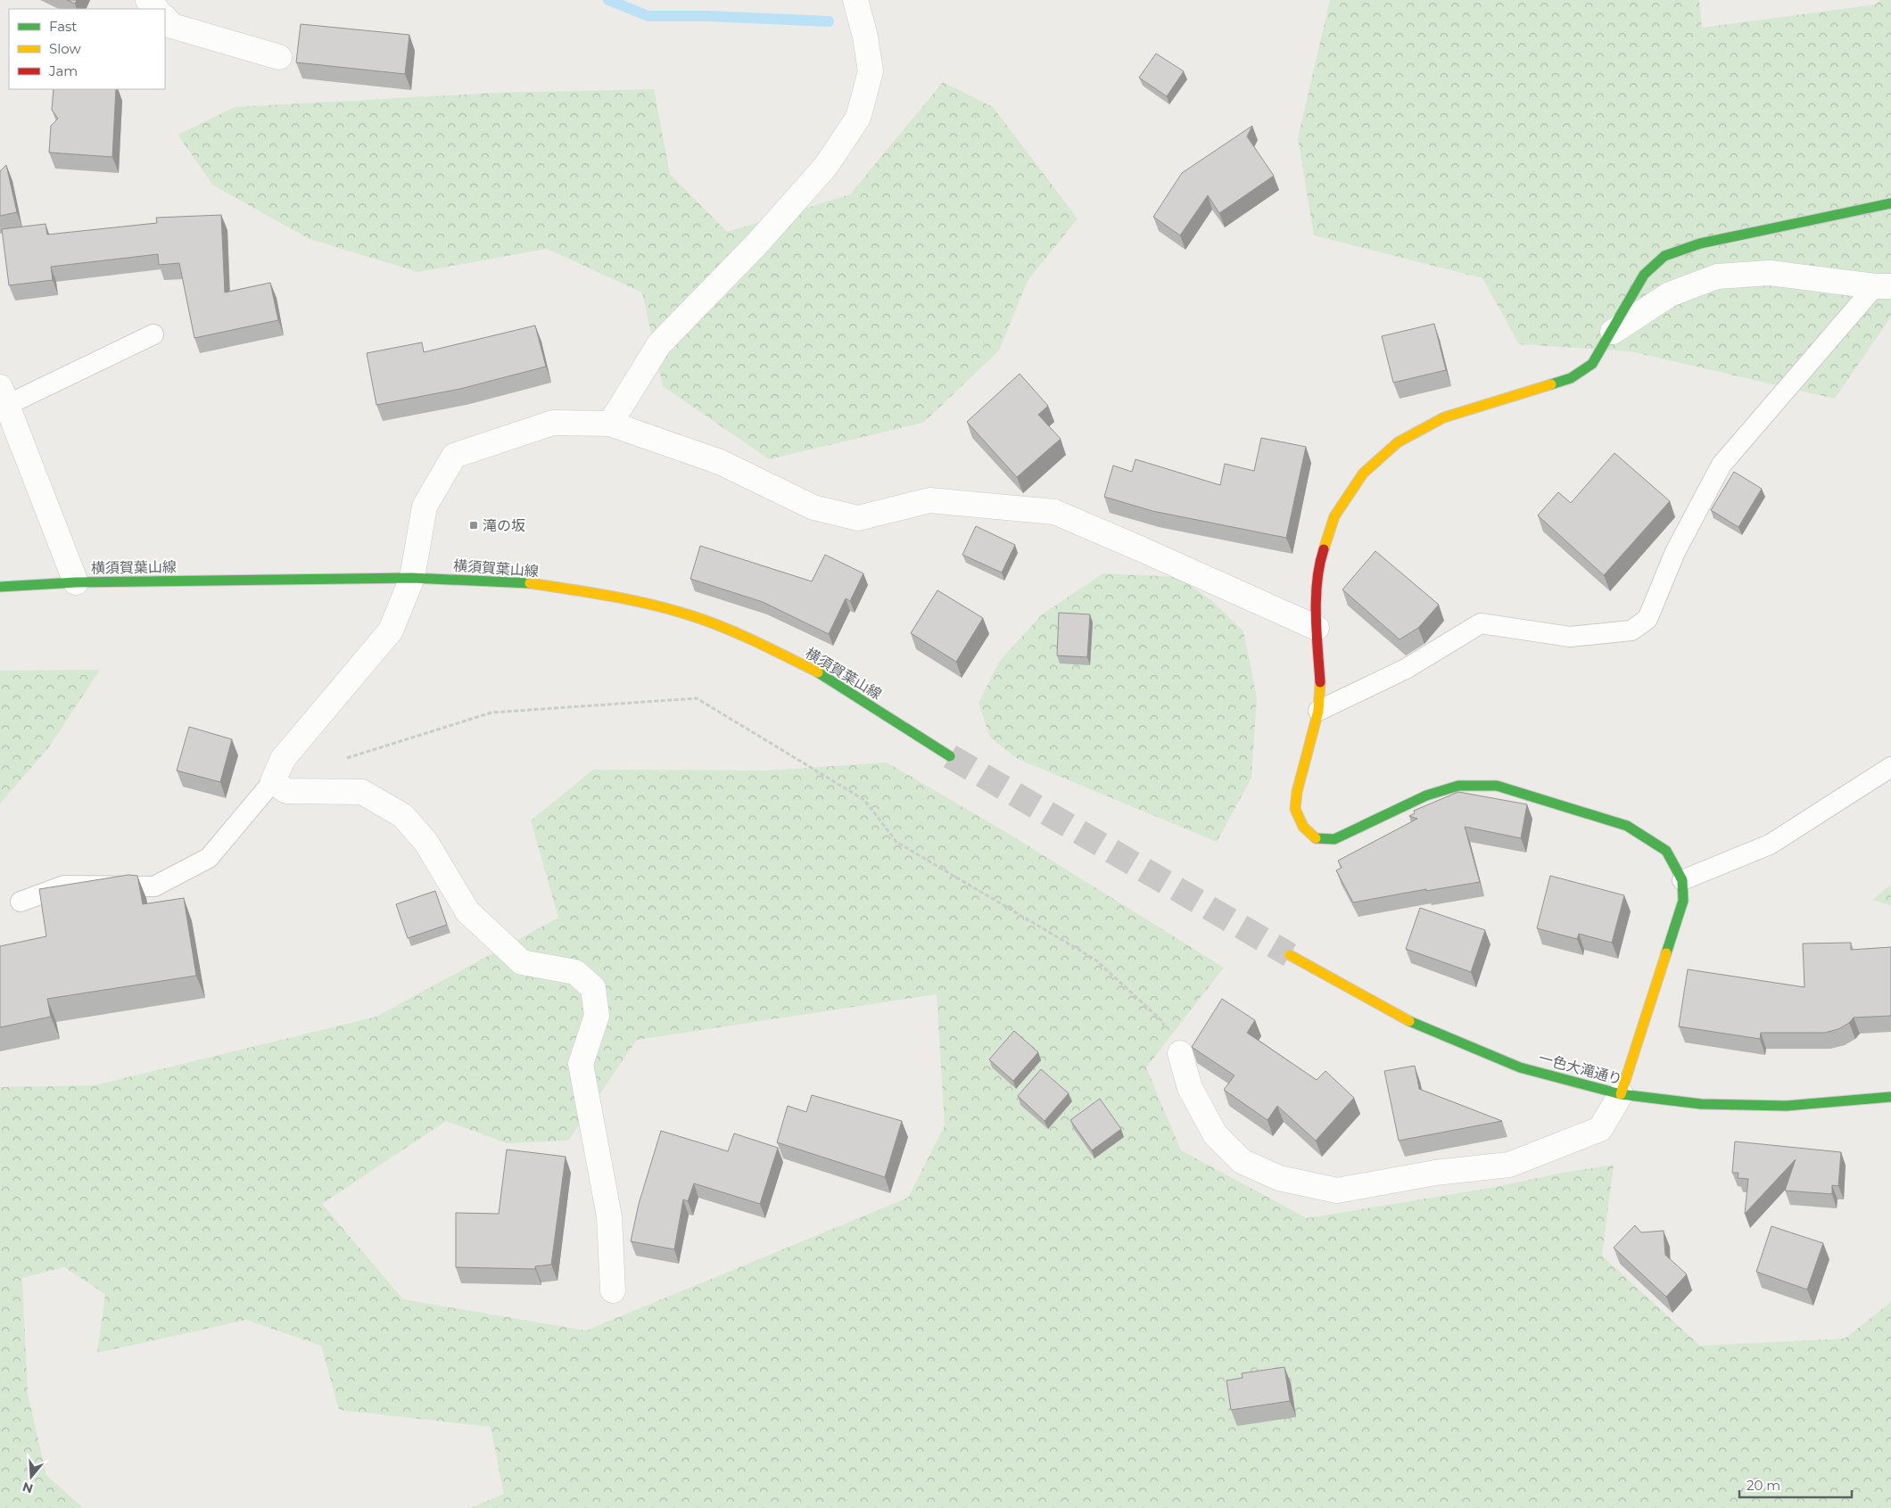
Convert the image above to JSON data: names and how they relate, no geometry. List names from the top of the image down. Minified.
{"streets":{"street":["横須賀葉山線","一色大滝通り"]},"places":{"transit":["滝の坂"]},"legend":["Fast","Slow","Jam"],"scale_bar":"20 m","north":"bottom"}
